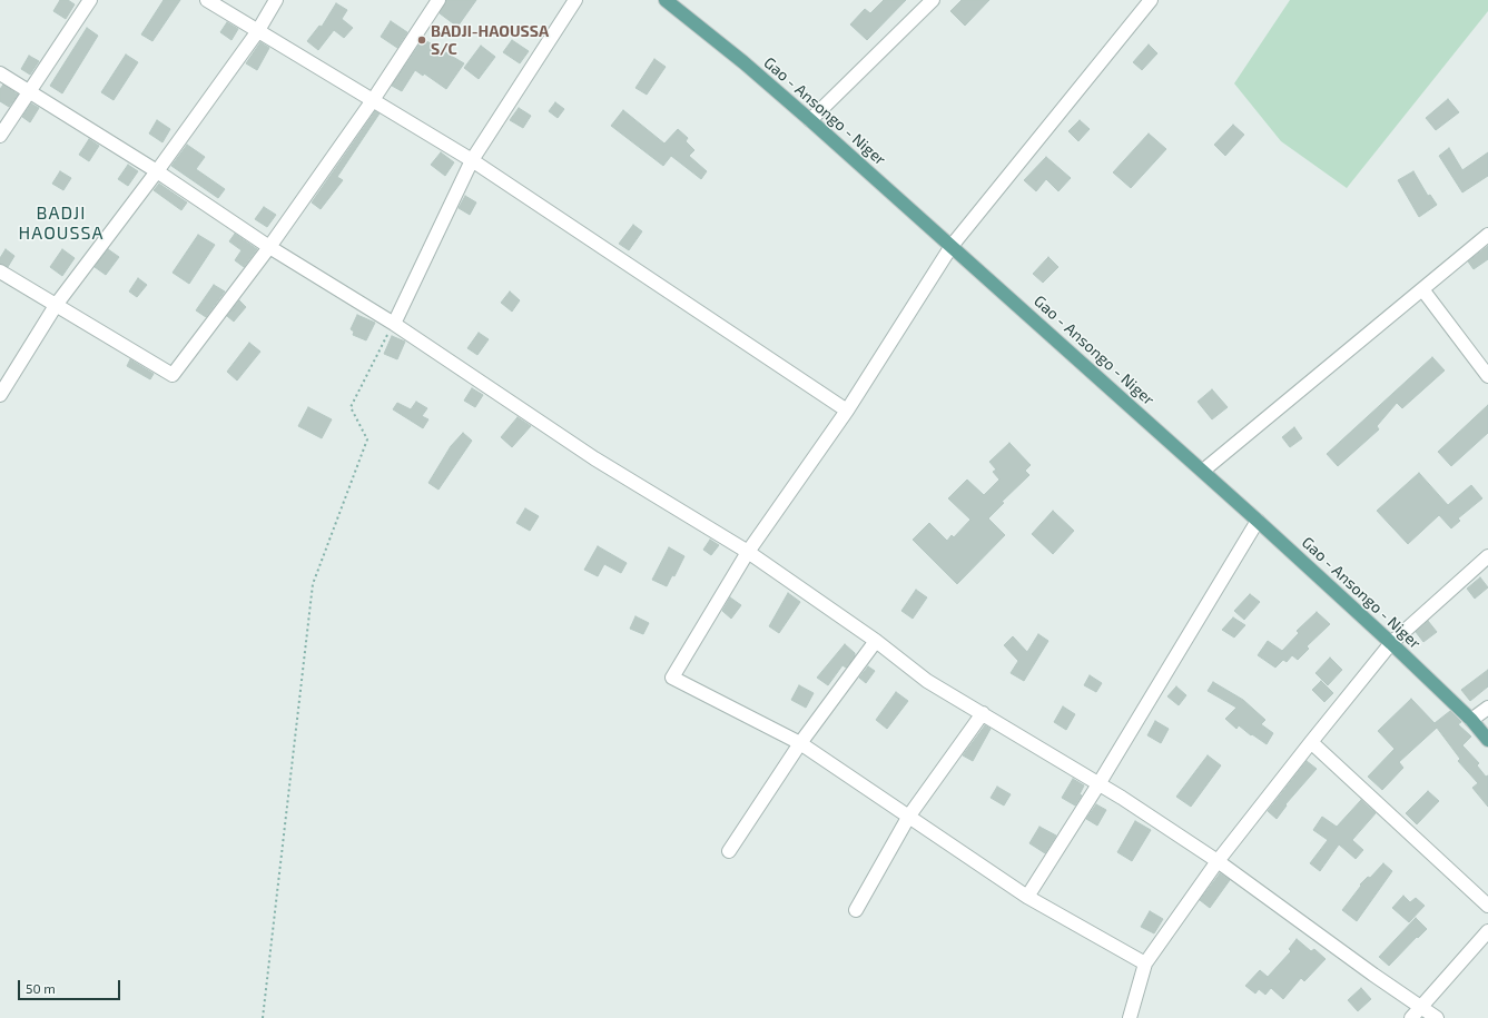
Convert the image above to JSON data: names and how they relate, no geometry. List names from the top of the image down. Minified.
{"streets":{"main road":["Gao - Ansongo - Niger"]},"districts":["BADJI HAOUSSA"],"places":["BADJI-HAOUSSA S/C"],"scale_bar":"50 m"}
